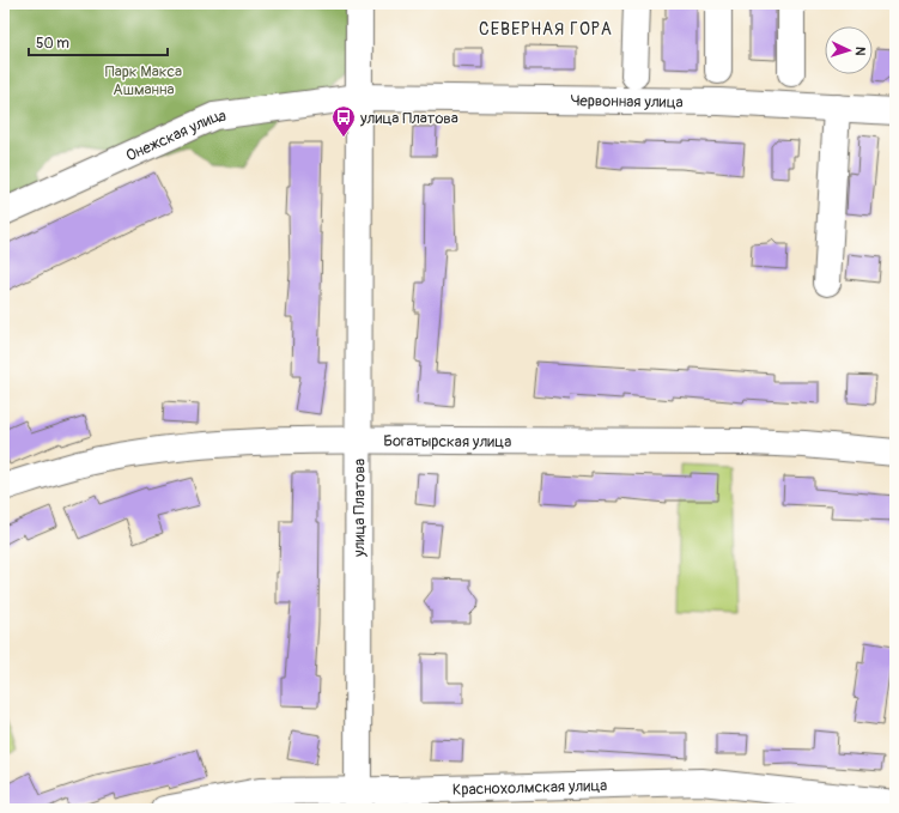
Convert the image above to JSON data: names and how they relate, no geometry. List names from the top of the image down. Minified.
{"streets":{"street":["Червонная улица","Онежская улица","Богатырская улица","улица Платова","Краснохолмская улица"]},"crossings":[["Червонная улица","Онежская улица"],["Червонная улица","улица Платова"],["Онежская улица","улица Платова"],["Богатырская улица","улица Платова"],["улица Платова","Краснохолмская улица"]],"districts":["СЕВЕРНАЯ ГОРА"],"parks":["Парк Макса Ашманна"],"places":{"bus stop":["улица Платова"]},"scale_bar":"50 m","north":"right"}
